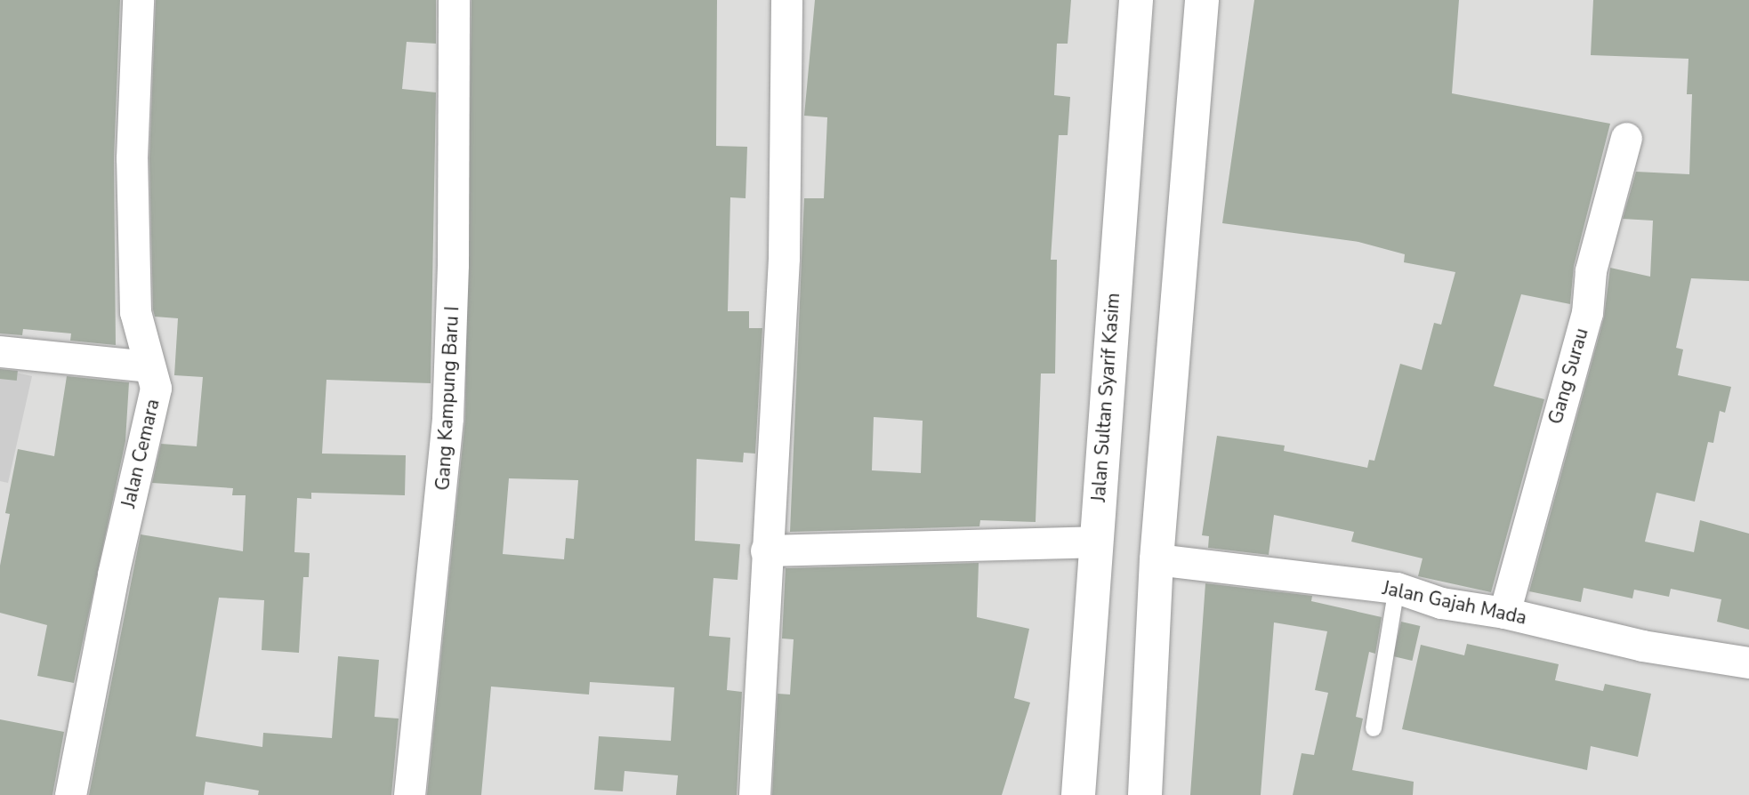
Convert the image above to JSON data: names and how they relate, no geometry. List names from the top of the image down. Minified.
{"streets":{"street":["Gang Surau","Jalan Sultan Syarif Kasim","Gang Kampung Baru I","Jalan Cemara","Jalan Gajah Mada"]},"crossings":[["Gang Surau","Jalan Gajah Mada"]]}
